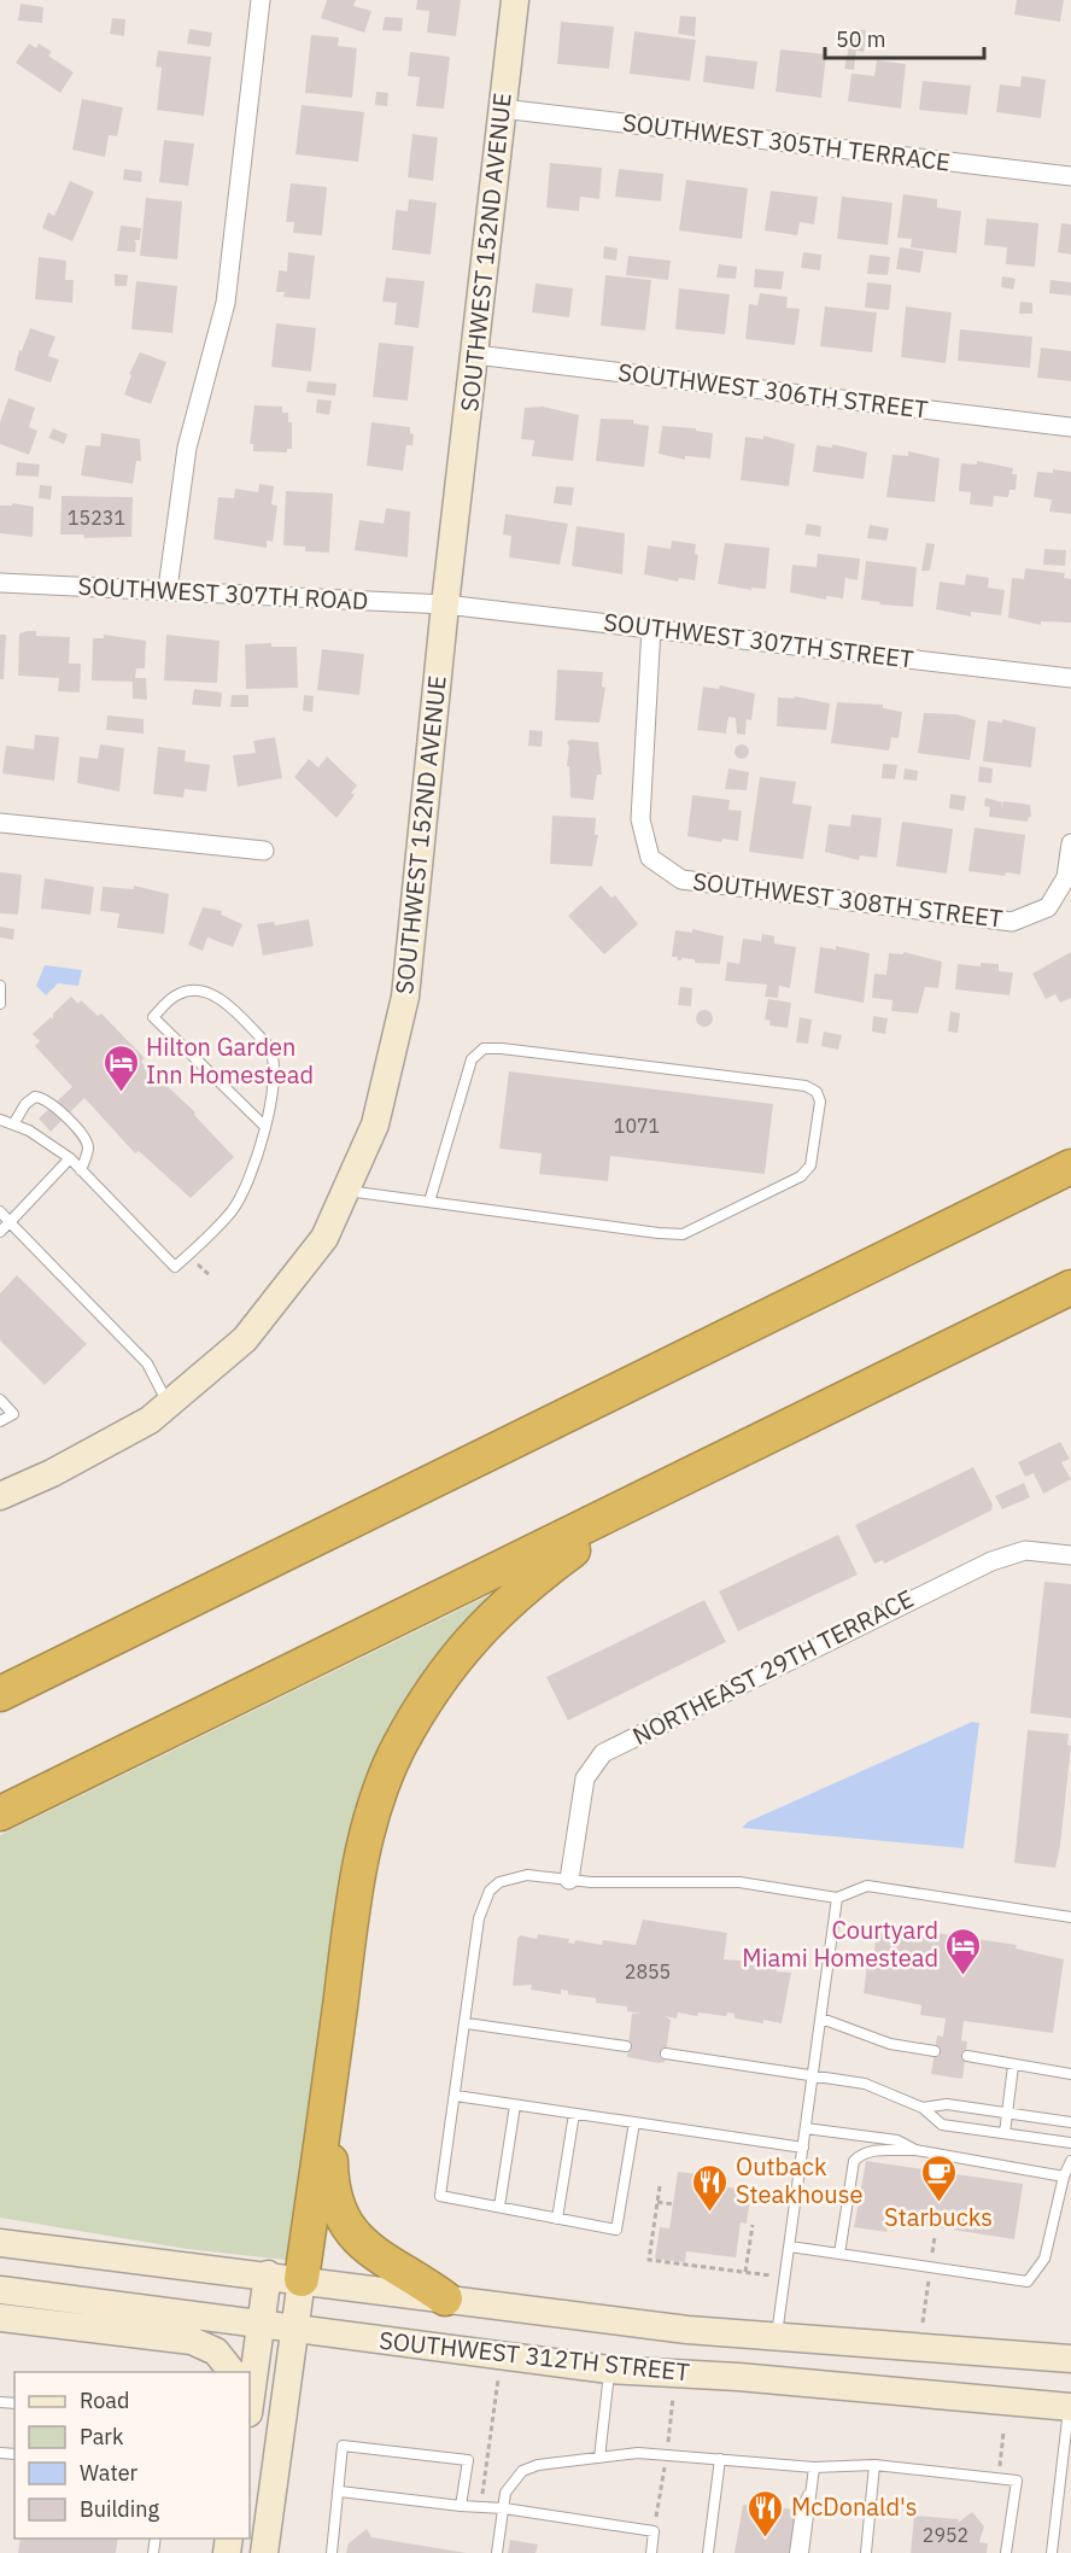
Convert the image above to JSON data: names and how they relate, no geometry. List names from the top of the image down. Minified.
{"streets":{"main road":["SOUTHWEST 152ND AVENUE","SOUTHWEST 312TH STREET"],"street":["SOUTHWEST 305TH TERRACE","SOUTHWEST 306TH STREET","SOUTHWEST 307TH ROAD","SOUTHWEST 307TH STREET","SOUTHWEST 308TH STREET","NORTHEAST 29TH TERRACE"]},"crossings":[["SOUTHWEST 305TH TERRACE","SOUTHWEST 152ND AVENUE"],["SOUTHWEST 152ND AVENUE","SOUTHWEST 306TH STREET"],["SOUTHWEST 152ND AVENUE","SOUTHWEST 307TH ROAD"],["SOUTHWEST 152ND AVENUE","SOUTHWEST 307TH STREET"],["SOUTHWEST 307TH ROAD","SOUTHWEST 307TH STREET"],["SOUTHWEST 307TH STREET","SOUTHWEST 308TH STREET"]],"places":{"hotel":["Hilton Garden Inn Homestead","Courtyard Miami Homestead"],"cafe":["Starbucks"],"restaurant":["Outback Steakhouse","McDonald's"]},"house_numbers":["15231","1071","2855","2952"],"legend":["Road","Park","Water","Building"],"scale_bar":"50 m"}
